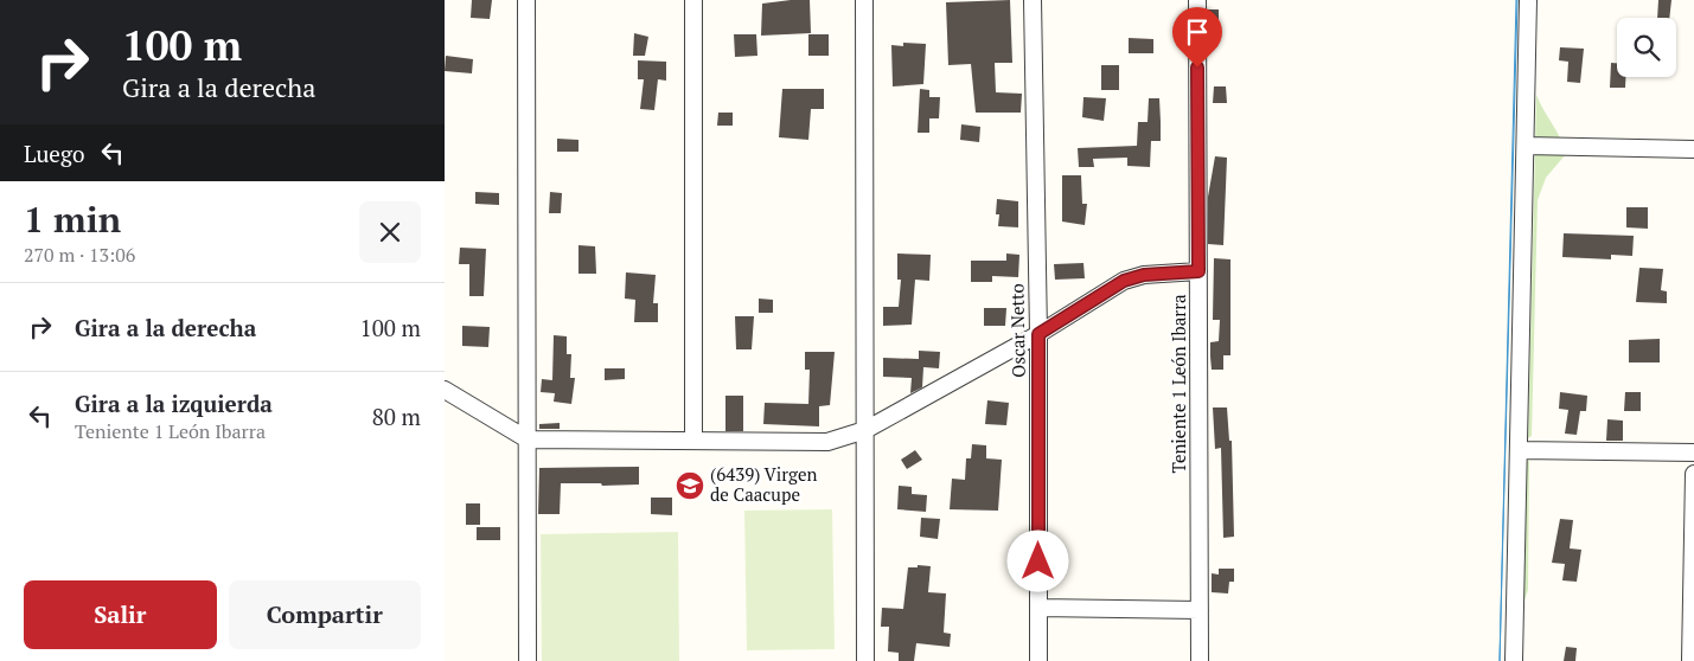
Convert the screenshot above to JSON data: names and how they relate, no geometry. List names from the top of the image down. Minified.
{"streets":{"street":["Oscar Netto","Teniente 1 León Ibarra"]},"places":{"school or university":["(6439) Virgen de Caacupe"]},"page":{"turn":["100 m","Gira a la derecha"],"then":"Luego","heading":["1 min","270 m · 13:06"],"list":[{"name":"Gira a la derecha","value":"100 m"},{"name":"Gira a la izquierda","note":"Teniente 1 León Ibarra","value":"80 m"}],"buttons":["Salir","Compartir"]}}
